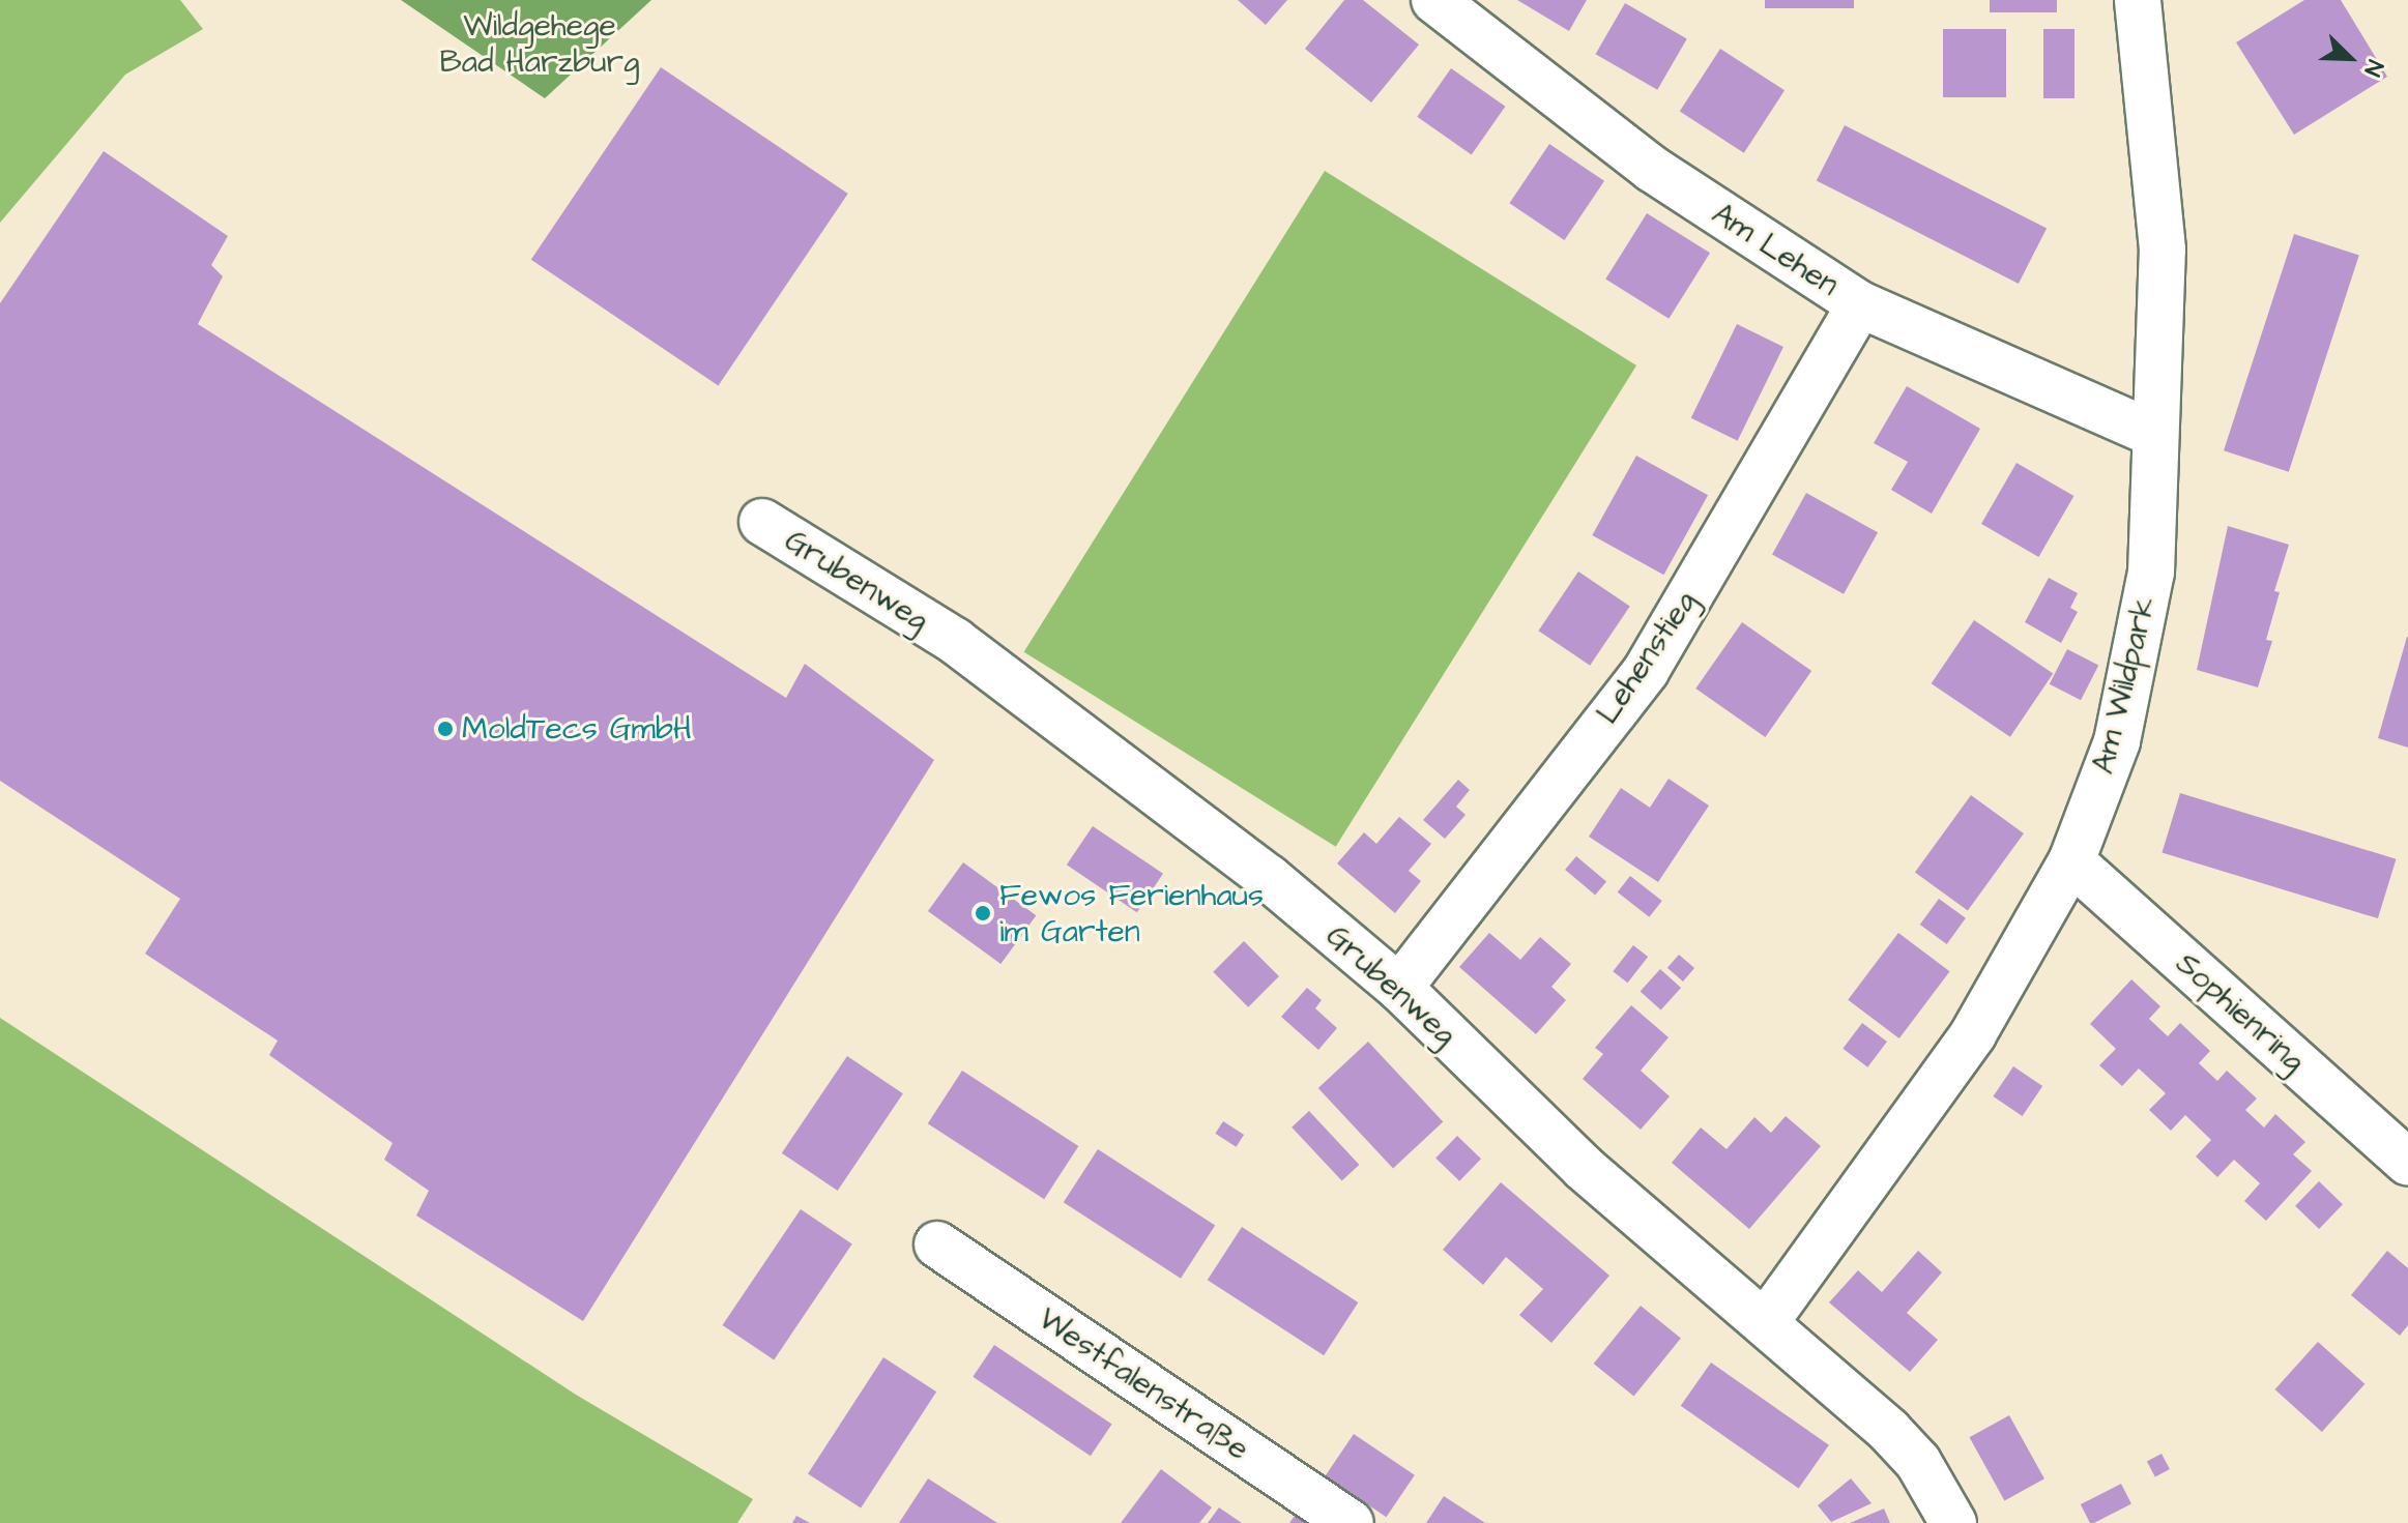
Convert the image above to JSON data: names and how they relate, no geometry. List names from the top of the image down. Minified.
{"streets":{"street":["Am Lehen","Grubenweg","Lehenstieg","Am Wildpark","Sophienring","Westfalenstraße"]},"crossings":[["Am Lehen","Lehenstieg"],["Am Lehen","Am Wildpark"],["Grubenweg","Lehenstieg"],["Grubenweg","Am Wildpark"],["Am Wildpark","Sophienring"]],"parks":["Wildgehege Bad Harzburg"],"places":["MoldTecs GmbH","Fewos Ferienhaus im Garten"],"north":"bottom right"}
